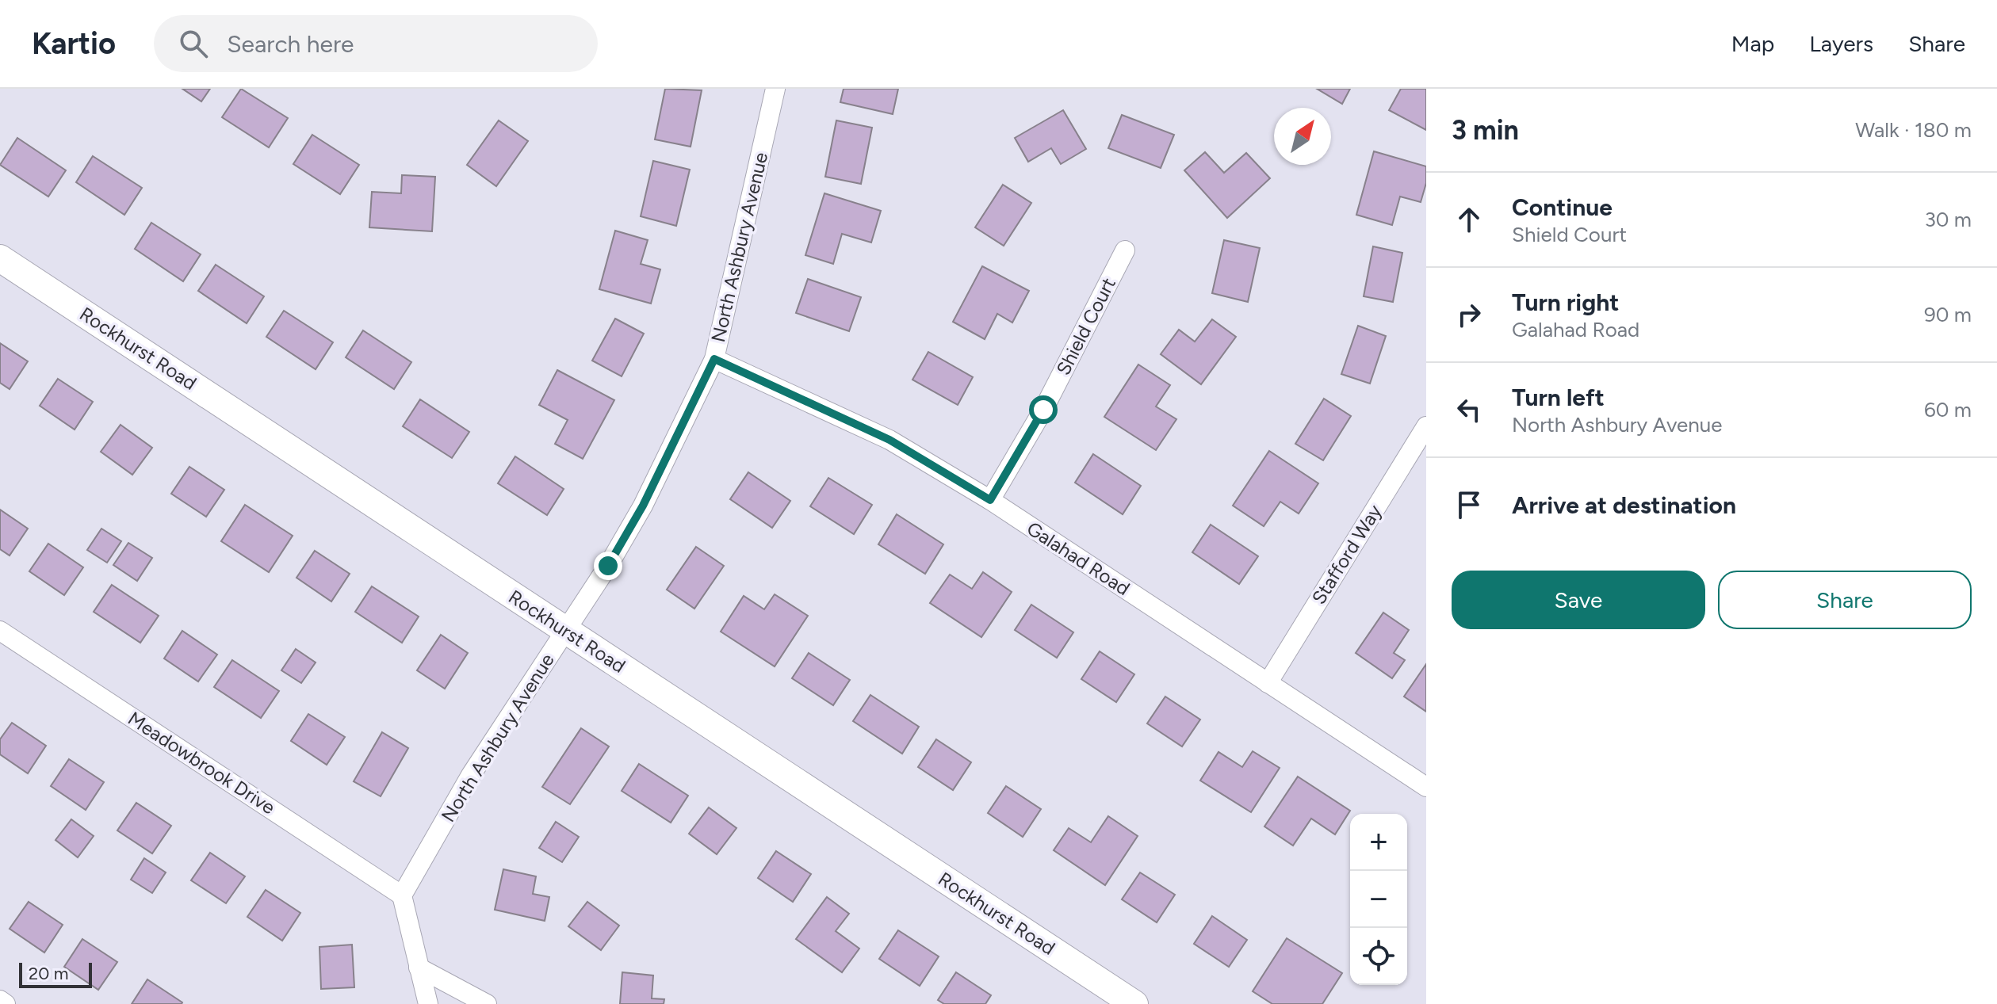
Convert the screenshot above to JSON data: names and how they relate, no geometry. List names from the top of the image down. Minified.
{"streets":{"street":["North Ashbury Avenue","Shield Court","Rockhurst Road","Stafford Way","Galahad Road","Meadowbrook Drive"]},"crossings":[["North Ashbury Avenue","Rockhurst Road"],["North Ashbury Avenue","Galahad Road"],["North Ashbury Avenue","Meadowbrook Drive"],["Shield Court","Galahad Road"],["Stafford Way","Galahad Road"]],"scale_bar":"20 m","north":"top right","page":{"header":"Kartio","search":"Search here","nav":["Map","Layers","Share"],"heading":["3 min","Walk · 180 m"],"list":[["Continue","Shield Court","30 m"],["Turn right","Galahad Road","90 m"],["Turn left","North Ashbury Avenue","60 m"],"Arrive at destination"],"buttons":["Save","Share"],"map_buttons":["+","−"],"scale":"20 m"}}
